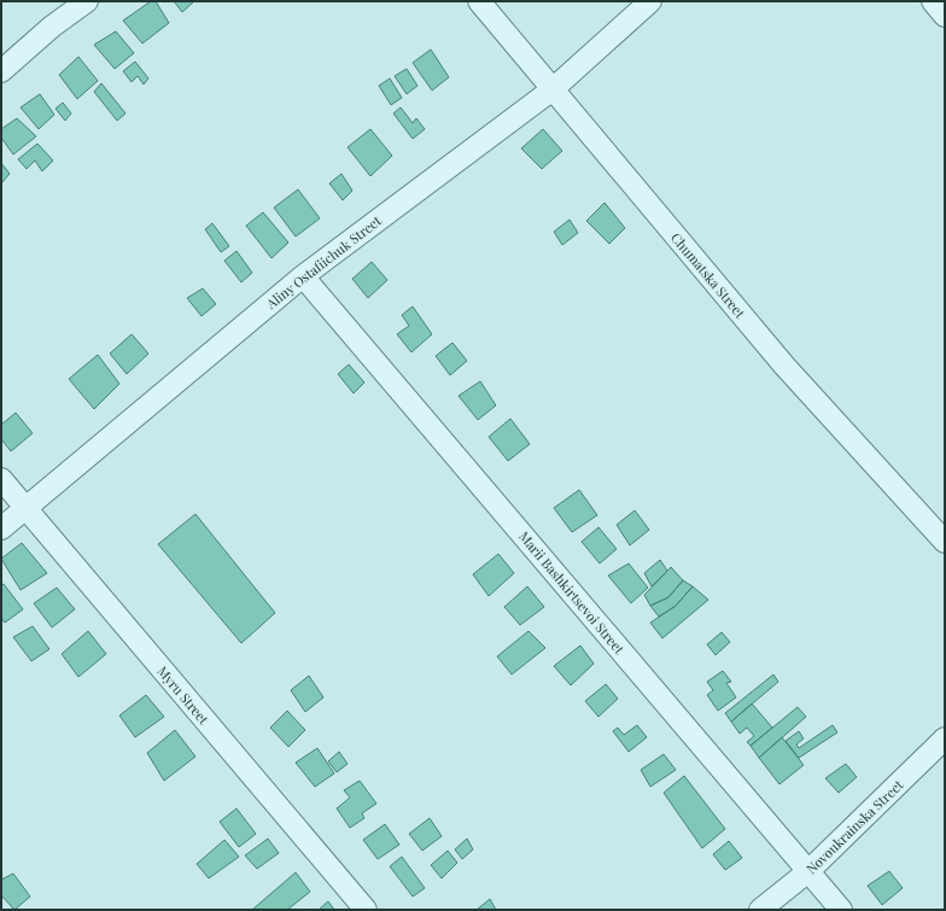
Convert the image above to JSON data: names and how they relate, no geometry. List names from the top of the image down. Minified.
{"streets":{"street":["Aliny Ostafiichuk Street","Chumatska Street","Marii Bashkirtsevoi Street","Myru Street","Novoukrainska Street"]},"crossings":[["Aliny Ostafiichuk Street","Chumatska Street"],["Aliny Ostafiichuk Street","Marii Bashkirtsevoi Street"],["Aliny Ostafiichuk Street","Myru Street"],["Marii Bashkirtsevoi Street","Novoukrainska Street"]]}
